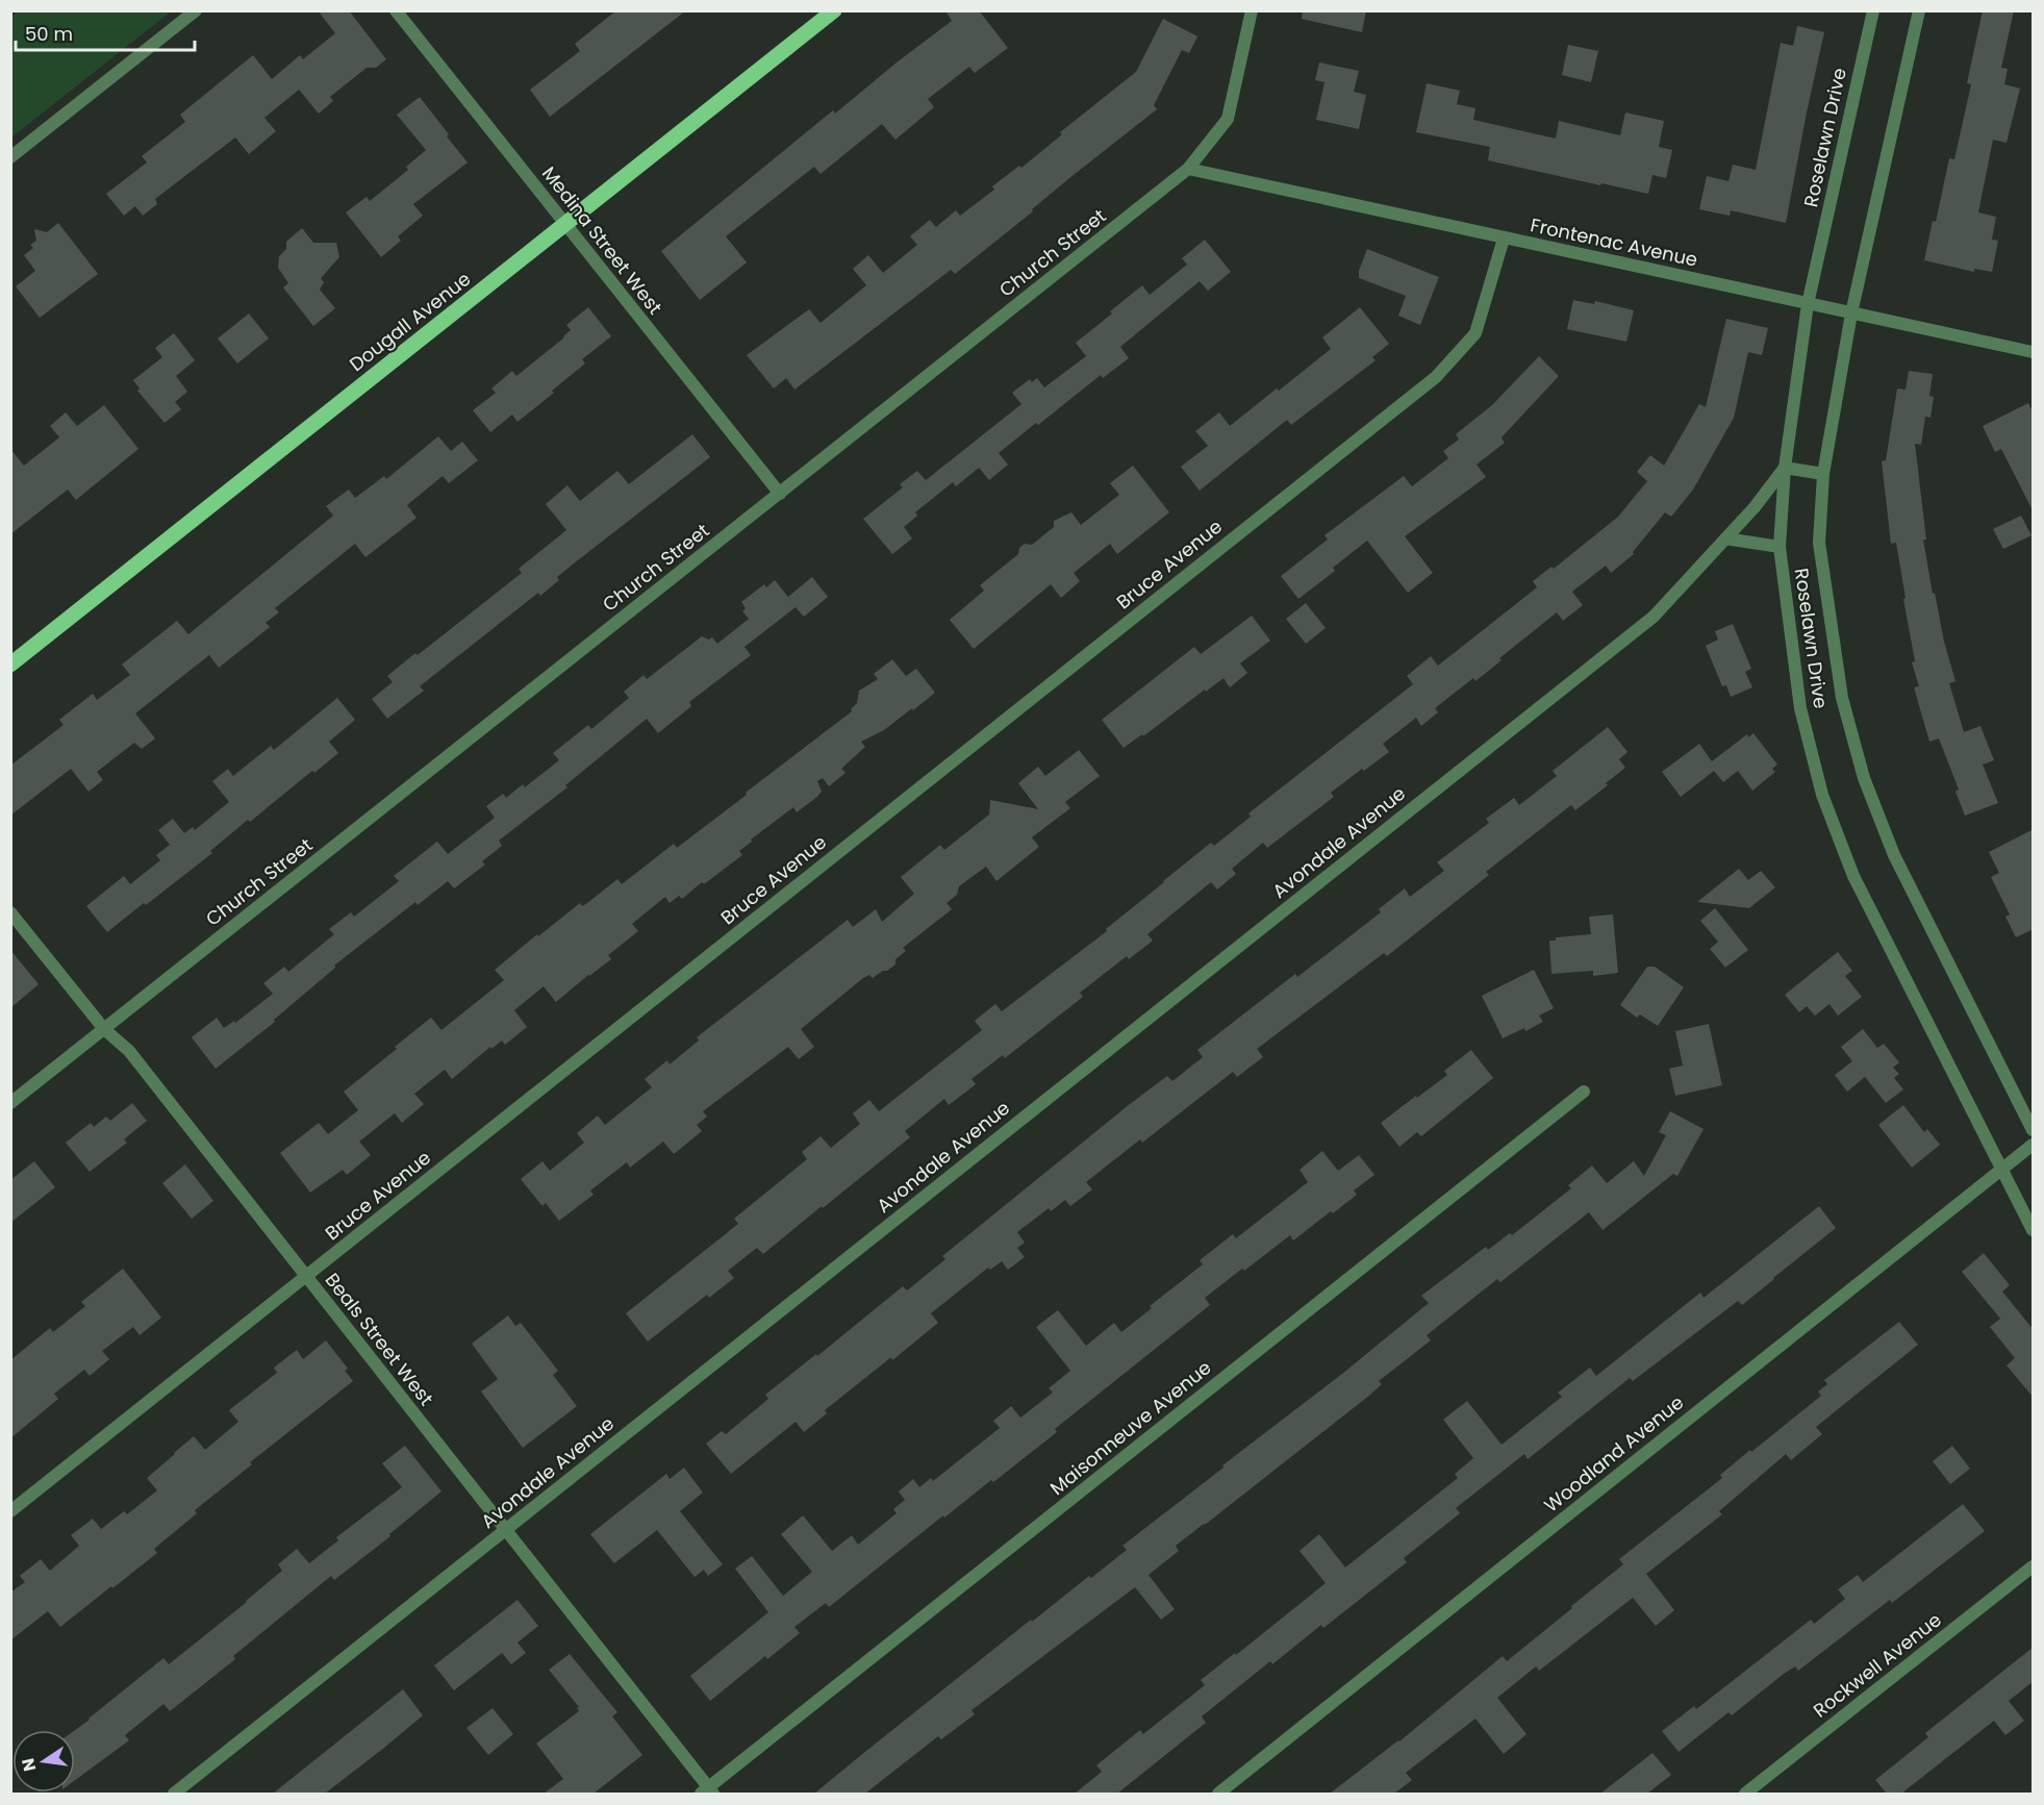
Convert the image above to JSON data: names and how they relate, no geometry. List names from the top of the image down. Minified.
{"streets":{"main road":["Dougall Avenue"],"street":["Roselawn Drive","Medina Street West","Frontenac Avenue","Church Street","Bruce Avenue","Avondale Avenue","Beals Street West","Maisonneuve Avenue","Woodland Avenue","Rockwell Avenue"]},"crossings":[["Roselawn Drive","Frontenac Avenue"],["Roselawn Drive","Avondale Avenue"],["Roselawn Drive","Woodland Avenue"],["Medina Street West","Church Street"],["Medina Street West","Dougall Avenue"],["Frontenac Avenue","Church Street"],["Frontenac Avenue","Bruce Avenue"],["Church Street","Beals Street West"],["Bruce Avenue","Beals Street West"],["Avondale Avenue","Beals Street West"],["Beals Street West","Maisonneuve Avenue"]],"scale_bar":"50 m","north":"left"}
